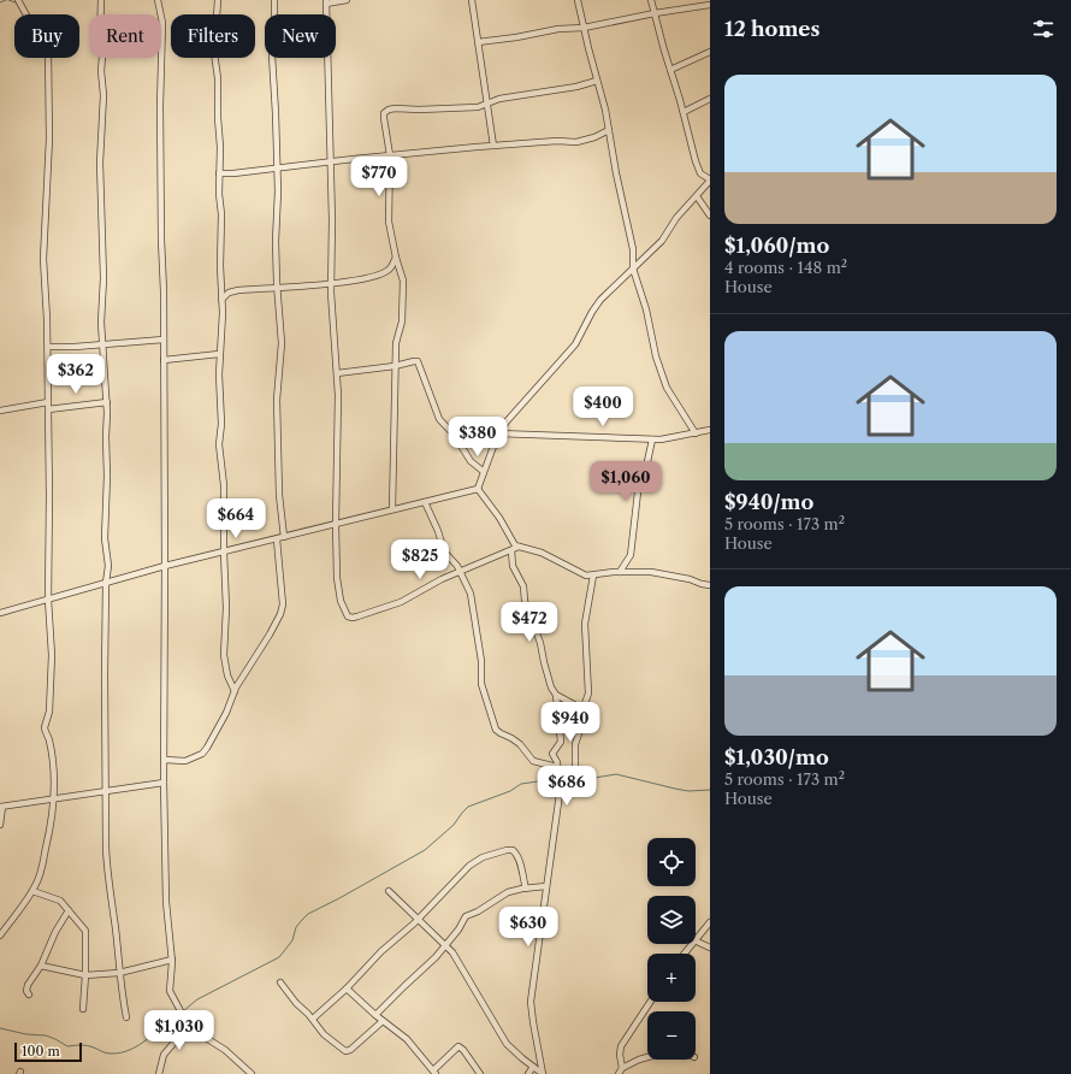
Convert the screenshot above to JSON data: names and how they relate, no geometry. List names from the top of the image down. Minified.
{"scale_bar":"100 m","page":{"heading":"12 homes","chip":["Buy","Rent","Filters","New"],"list":[{"name":"$1,060/mo","note":"4 rooms · 148 m² · House"},{"name":"$940/mo","note":"5 rooms · 173 m² · House"},{"name":"$1,030/mo","note":"5 rooms · 173 m² · House"}],"price":["$770","$362","$400","$380","$1,060","$664","$825","$472","$940","$686","$630","$1,030"],"map_buttons":["+","−"],"scale":"100 m"}}
